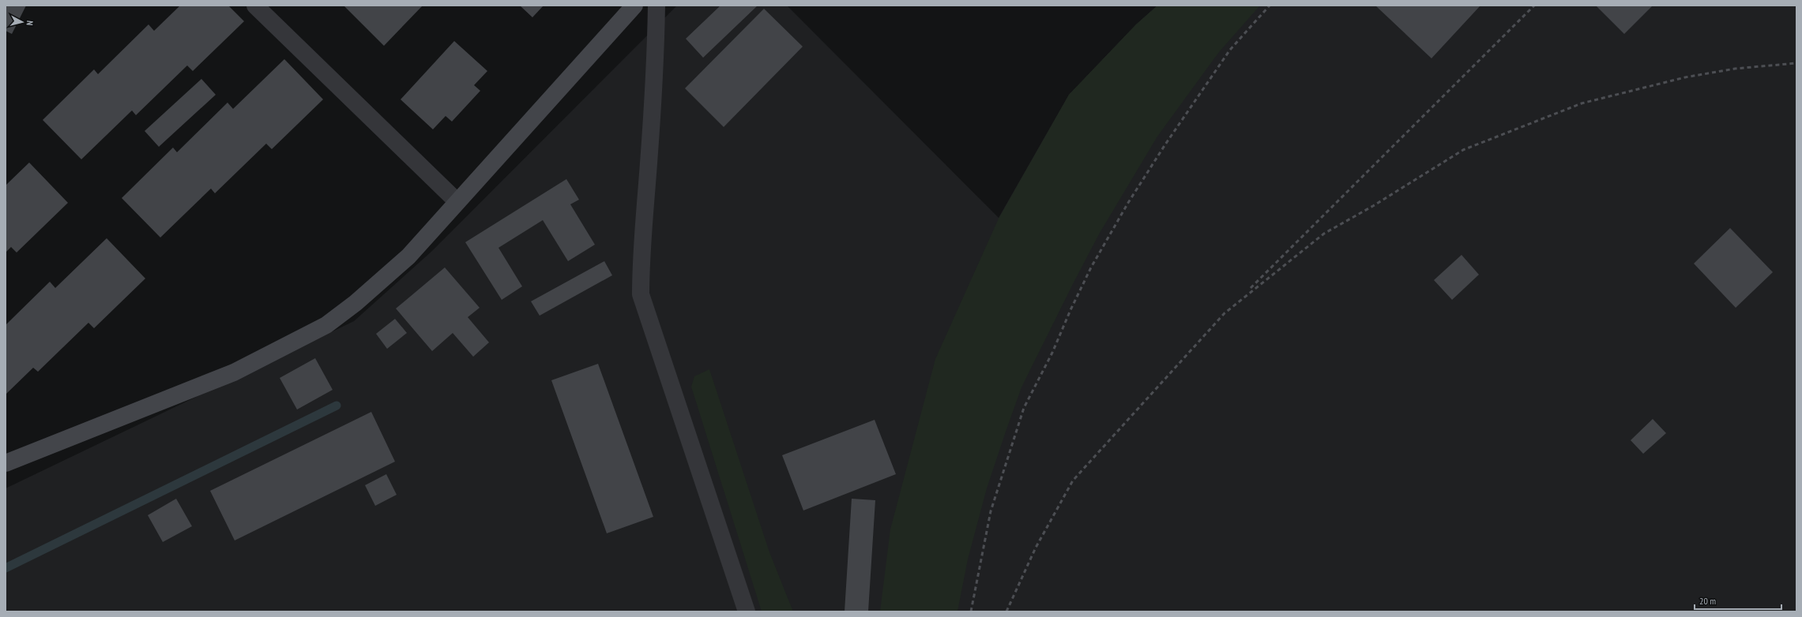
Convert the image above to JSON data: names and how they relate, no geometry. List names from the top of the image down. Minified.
{"scale_bar":"20 m","north":"right"}
